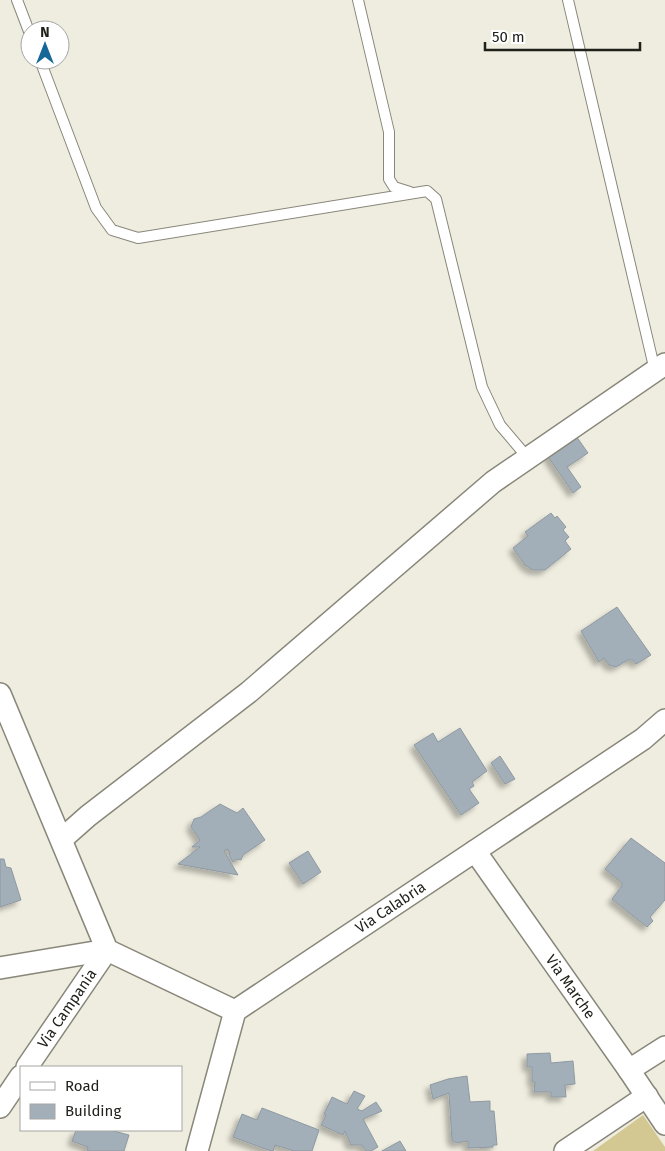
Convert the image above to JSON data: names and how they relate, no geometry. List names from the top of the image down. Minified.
{"streets":{"street":["Via Calabria","Via Marche","Via Campania"]},"crossings":[["Via Calabria","Via Marche"]],"legend":["Road","Building"],"scale_bar":"50 m","north":"top"}
